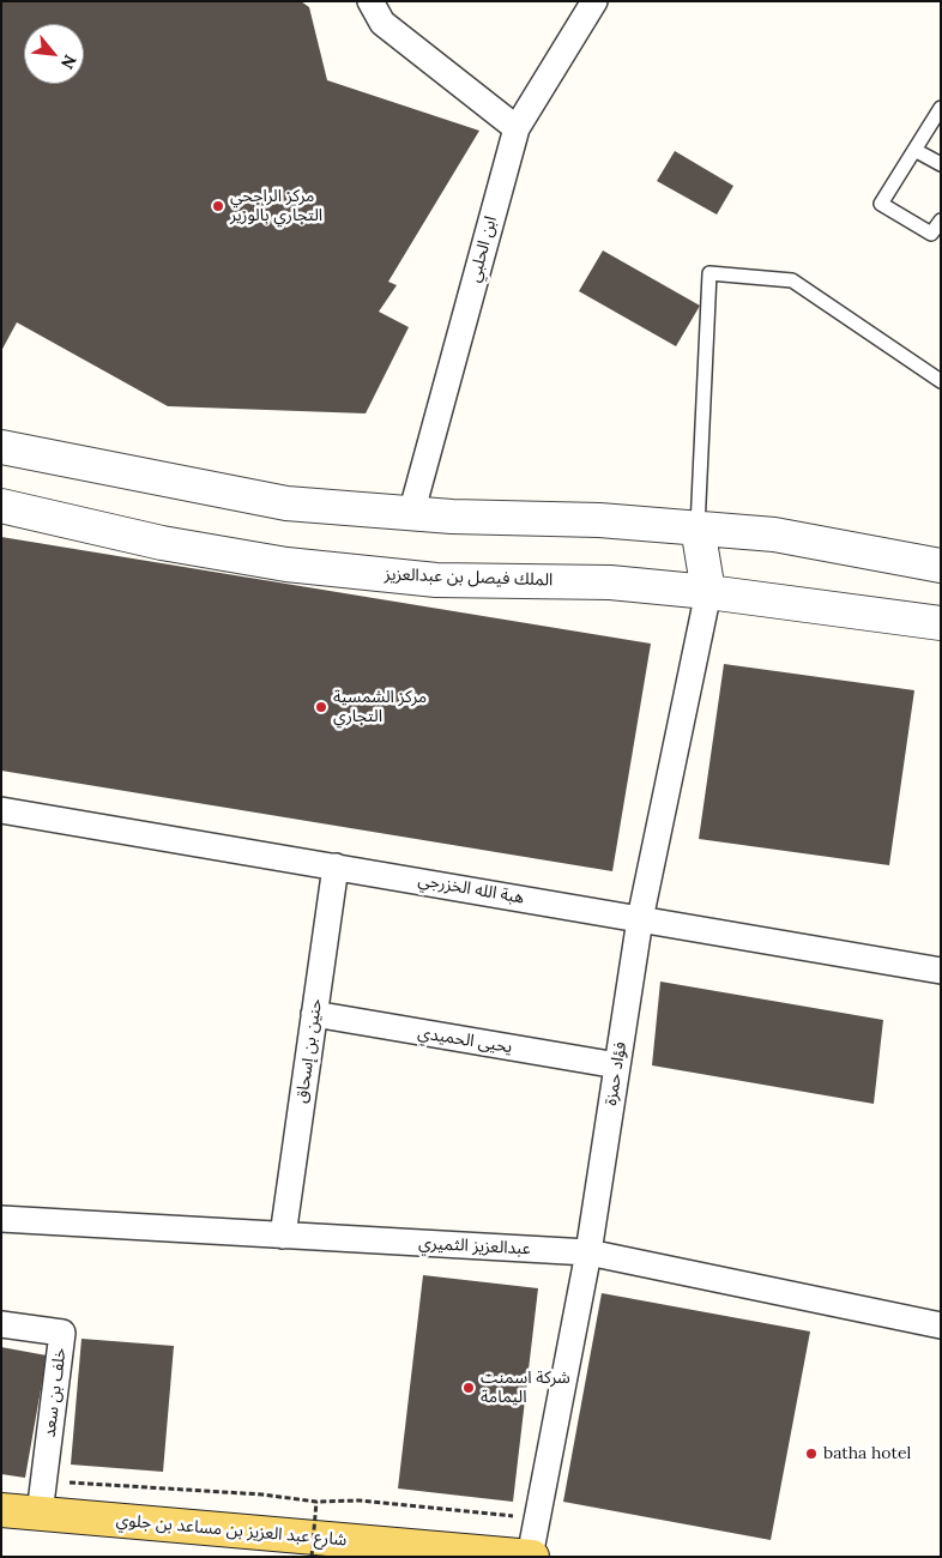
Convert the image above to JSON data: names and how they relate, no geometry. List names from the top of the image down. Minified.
{"streets":{"main road":["شارع عبد العزيز بن مساعد بن جلوي"],"street":["ابن الحلبي","الملك فيصل بن عبدالعزيز","هبة الله الخزرجي","يحيى الحميدي","حنين بن إسحاق","فؤاد حمزة","عبدالعزيز الثميري","خلف بن سعد"]},"crossings":[["الملك فيصل بن عبدالعزيز","فؤاد حمزة"],["هبة الله الخزرجي","حنين بن إسحاق"],["هبة الله الخزرجي","فؤاد حمزة"],["يحيى الحميدي","حنين بن إسحاق"],["يحيى الحميدي","فؤاد حمزة"],["حنين بن إسحاق","عبدالعزيز الثميري"],["فؤاد حمزة","عبدالعزيز الثميري"],["فؤاد حمزة","شارع عبد العزيز بن مساعد بن جلوي"],["خلف بن سعد","شارع عبد العزيز بن مساعد بن جلوي"]],"places":["مركز الراجحي التجاري بالوزير","مركز الشمسية التجاري","شركة اسمنت اليمامة","batha hotel"],"north":"bottom right"}
